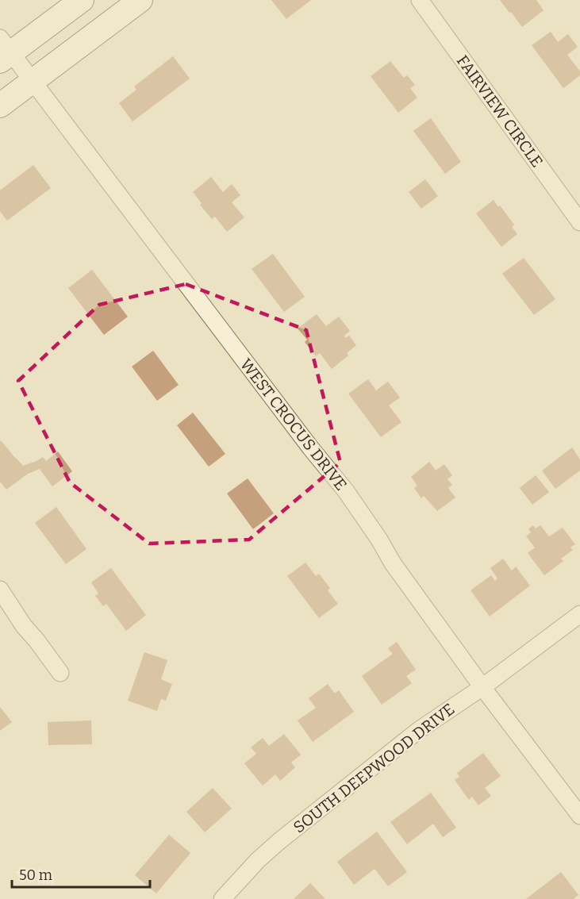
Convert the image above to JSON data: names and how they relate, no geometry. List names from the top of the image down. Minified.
{"streets":{"street":["FAIRVIEW CIRCLE","WEST CROCUS DRIVE","SOUTH DEEPWOOD DRIVE"]},"crossings":[["WEST CROCUS DRIVE","SOUTH DEEPWOOD DRIVE"]],"scale_bar":"50 m"}
